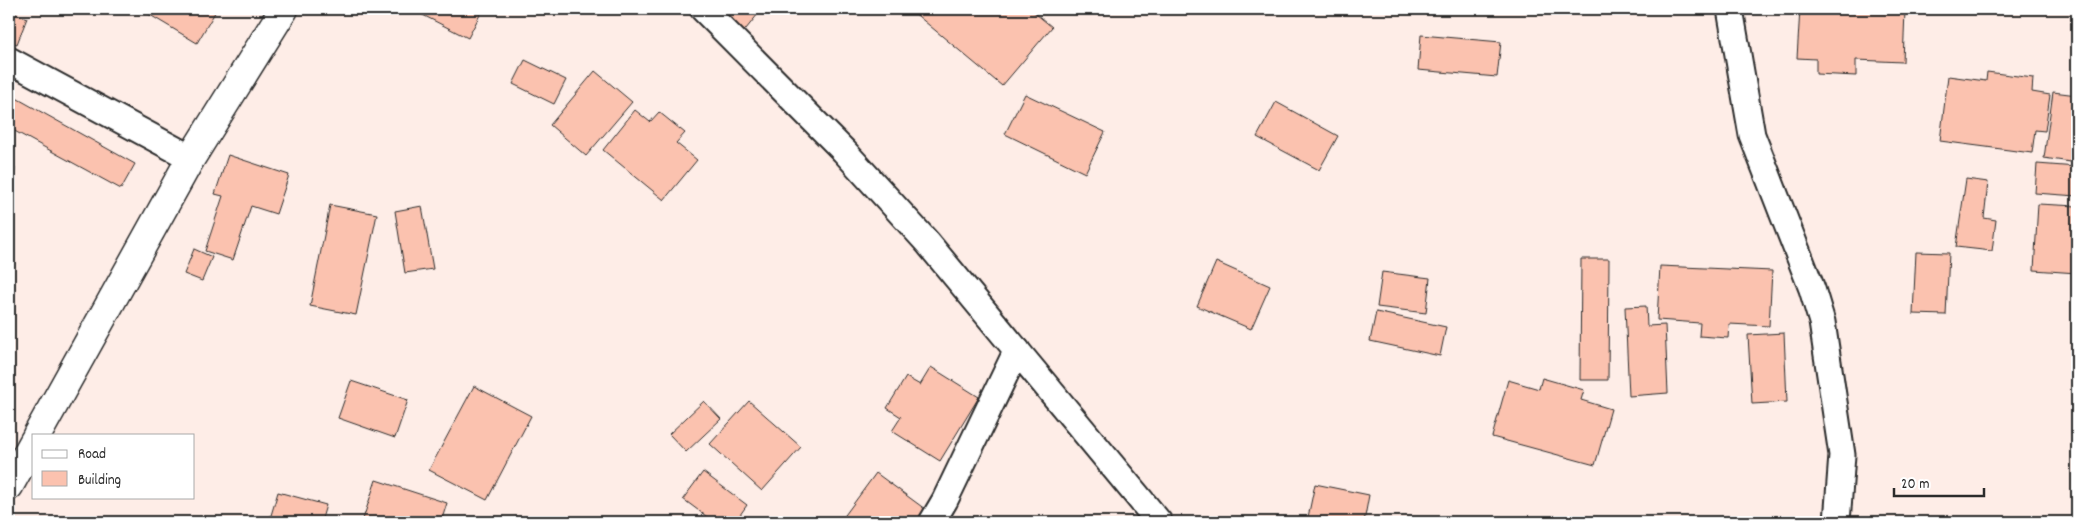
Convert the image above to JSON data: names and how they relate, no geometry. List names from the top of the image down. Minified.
{"legend":["Road","Building"],"scale_bar":"20 m"}
